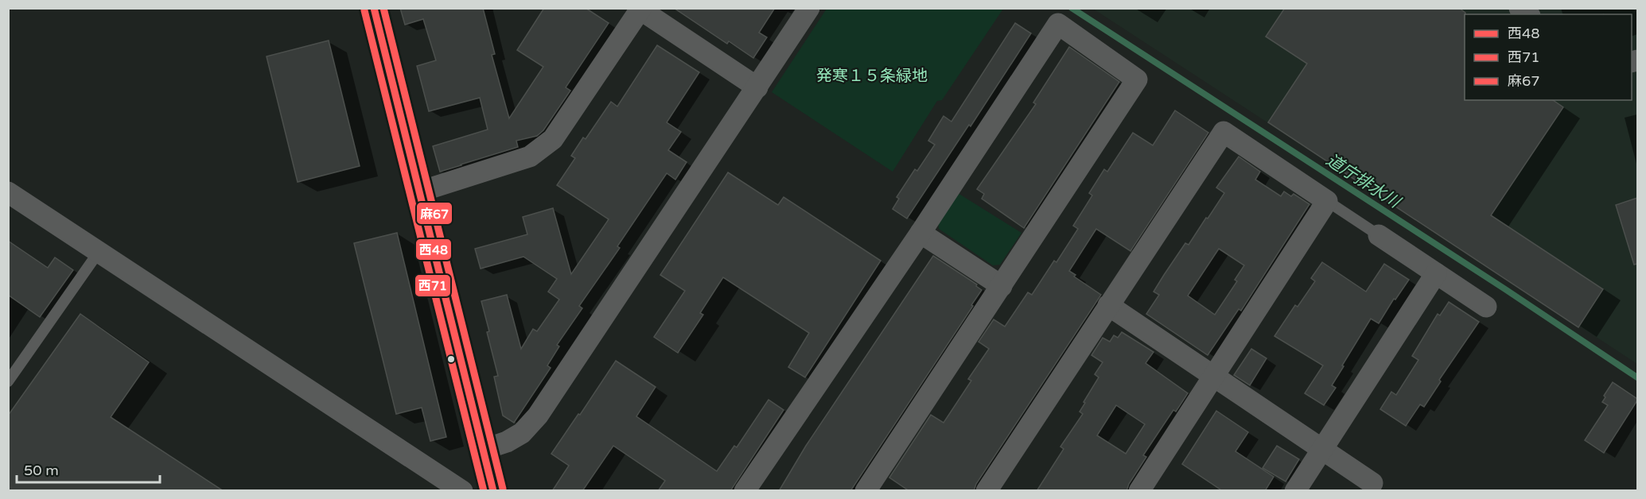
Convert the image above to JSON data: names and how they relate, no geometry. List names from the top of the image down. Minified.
{"water":["道庁排水川"],"parks":["発寒１５条緑地"],"lines":["transit line 西48","transit line 麻67","transit line 西71"],"legend":["西48","西71","麻67"],"scale_bar":"50 m"}
